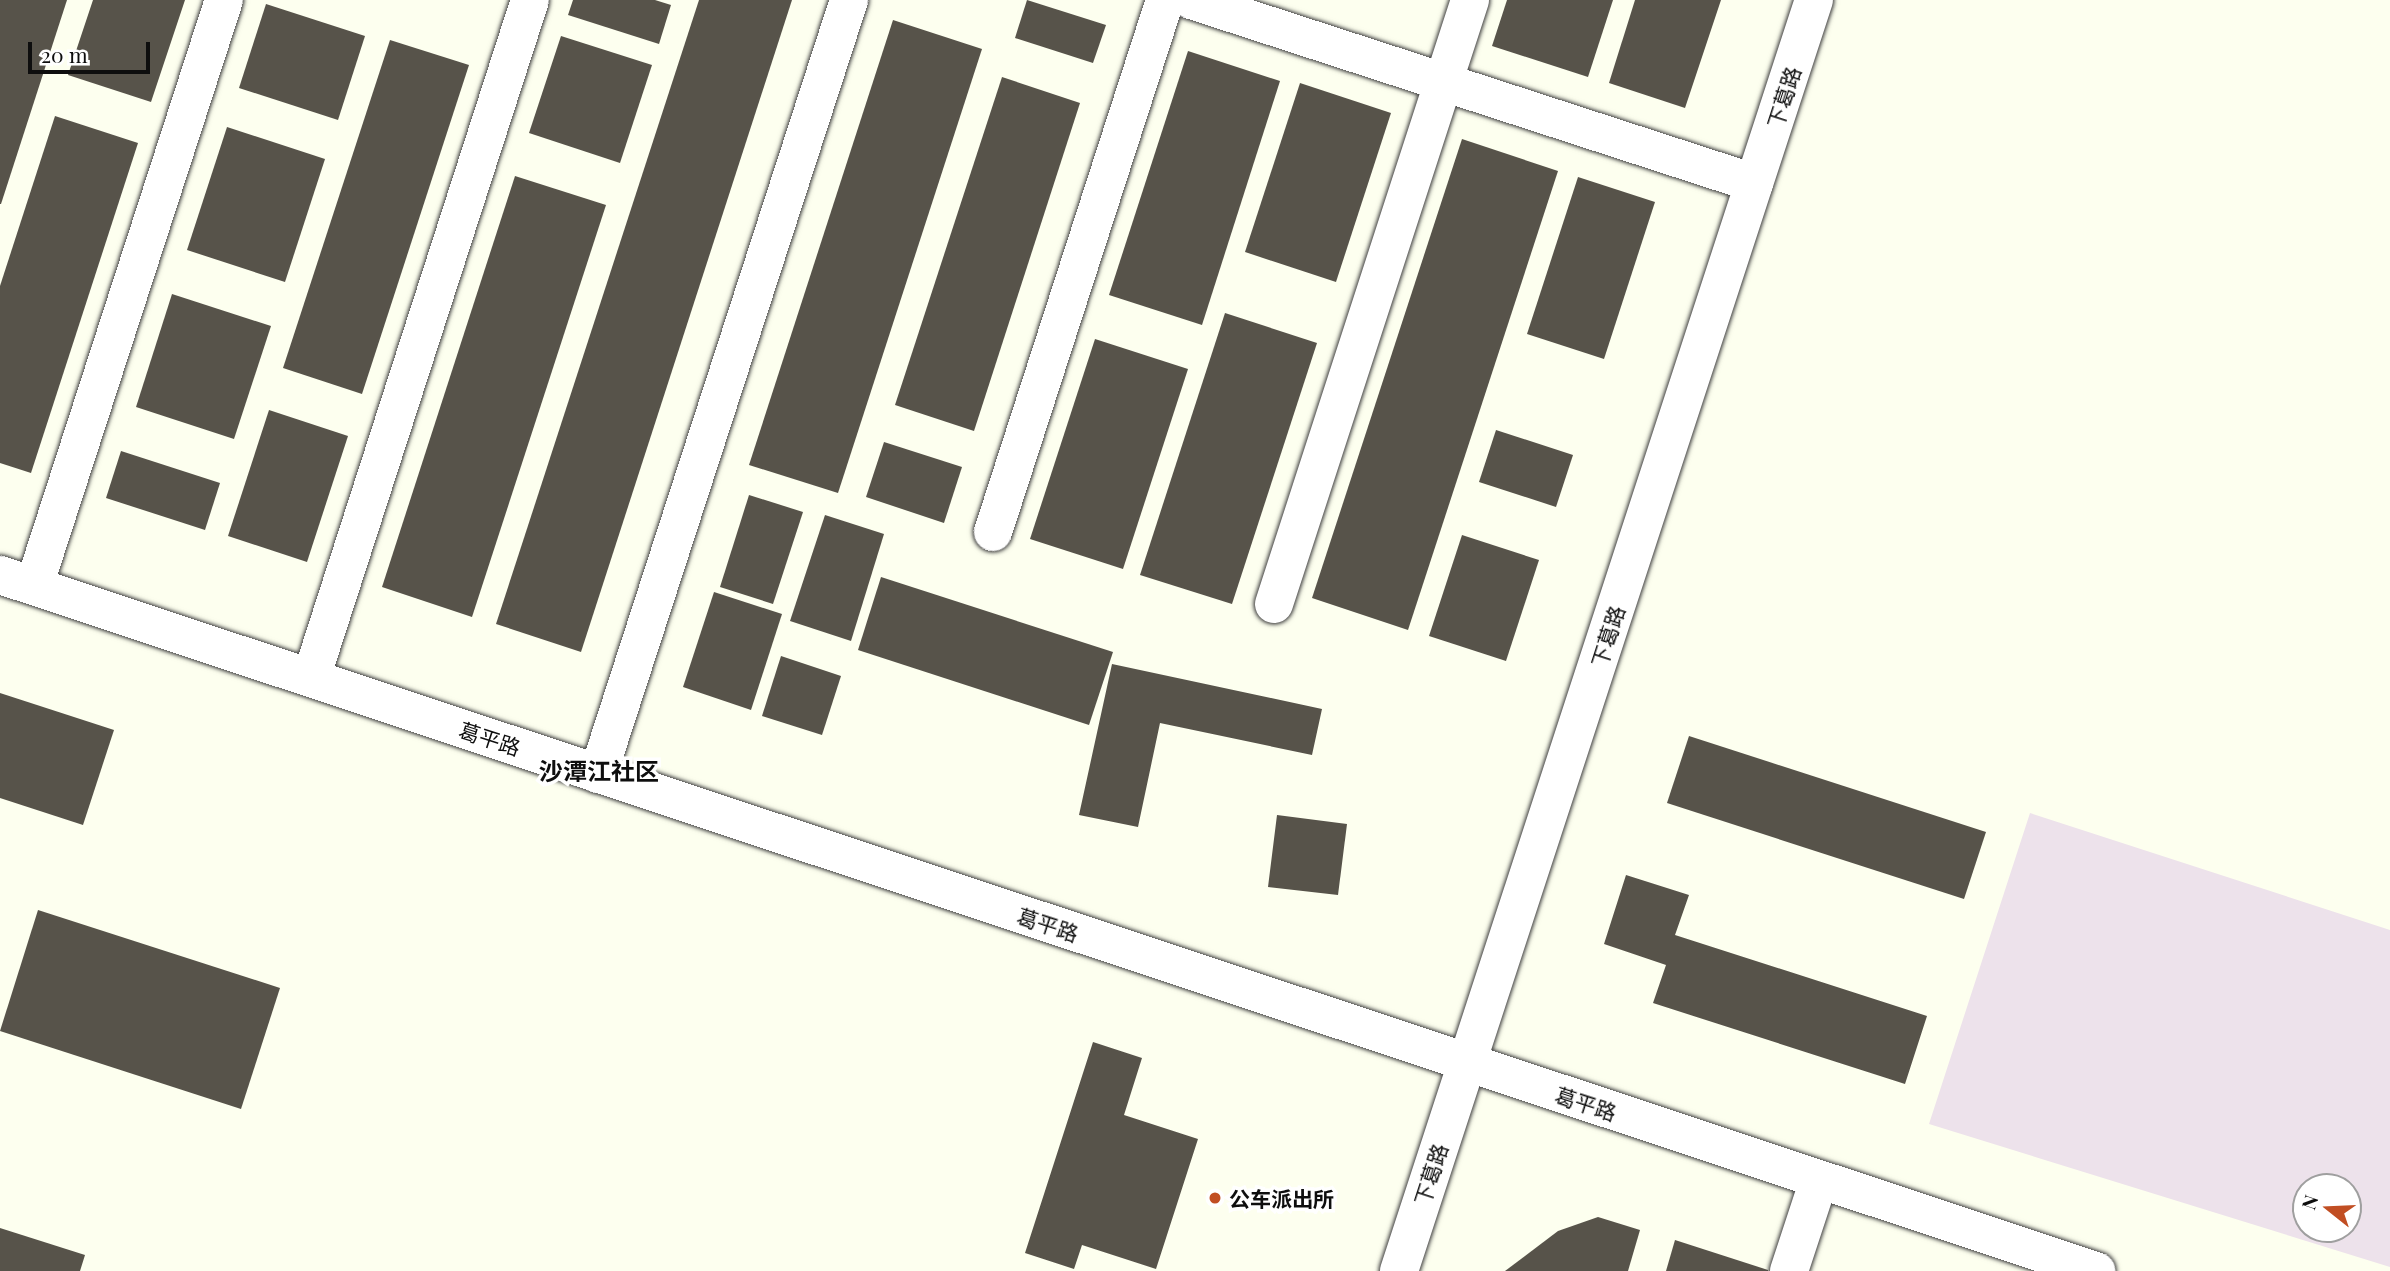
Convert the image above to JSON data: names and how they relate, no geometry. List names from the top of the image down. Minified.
{"streets":{"street":["下葛路","葛平路"]},"crossings":[["下葛路","葛平路"]],"districts":["沙潭江社区"],"places":["公车派出所"],"scale_bar":"20 m","north":"left"}
